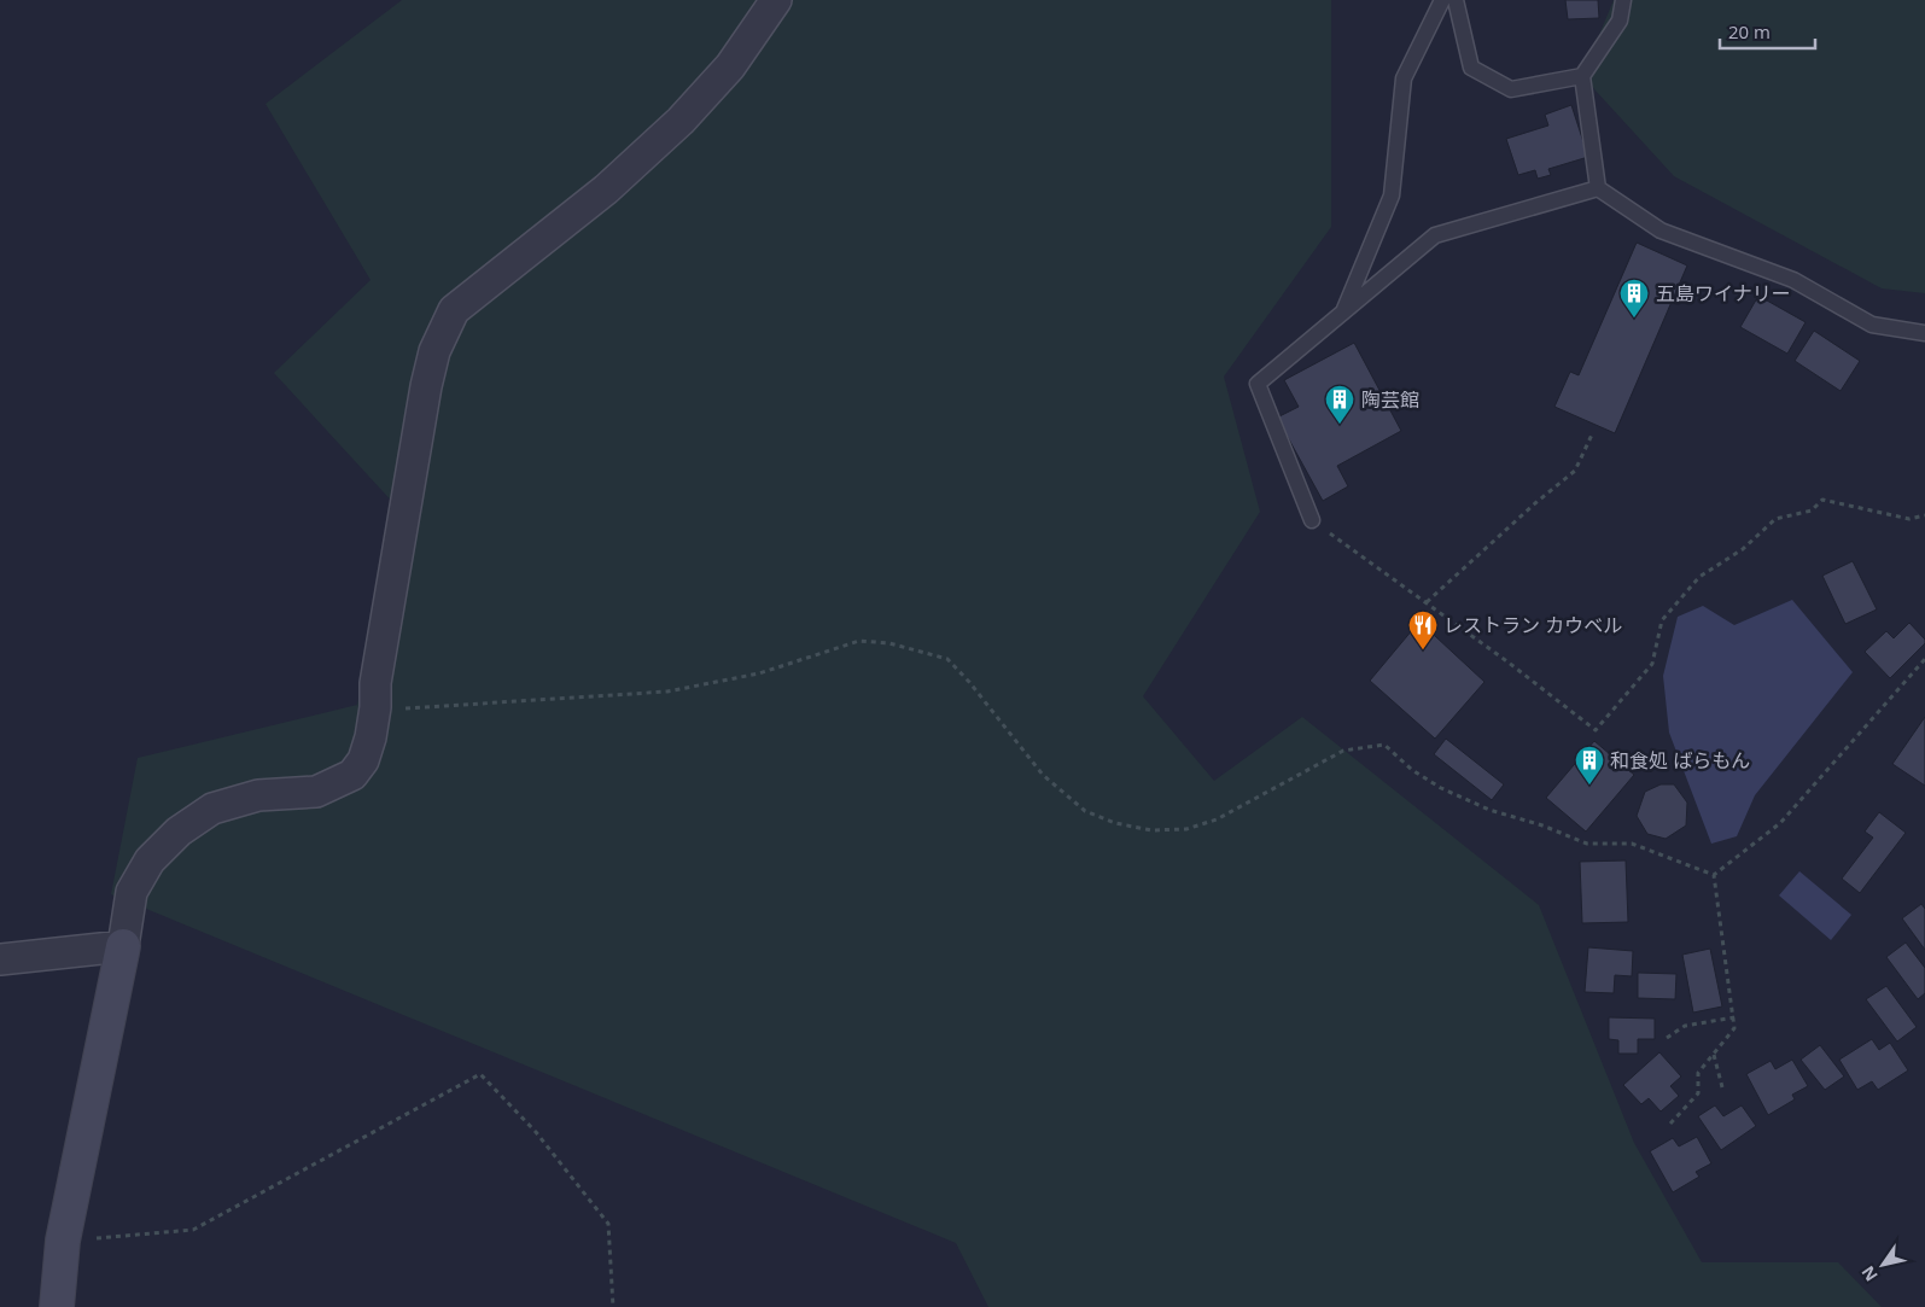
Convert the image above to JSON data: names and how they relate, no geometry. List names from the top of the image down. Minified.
{"places":{"building":["五島ワイナリー","陶芸館","和食処 ばらもん"],"restaurant":["レストラン カウベル"]},"scale_bar":"20 m","north":"bottom left"}
